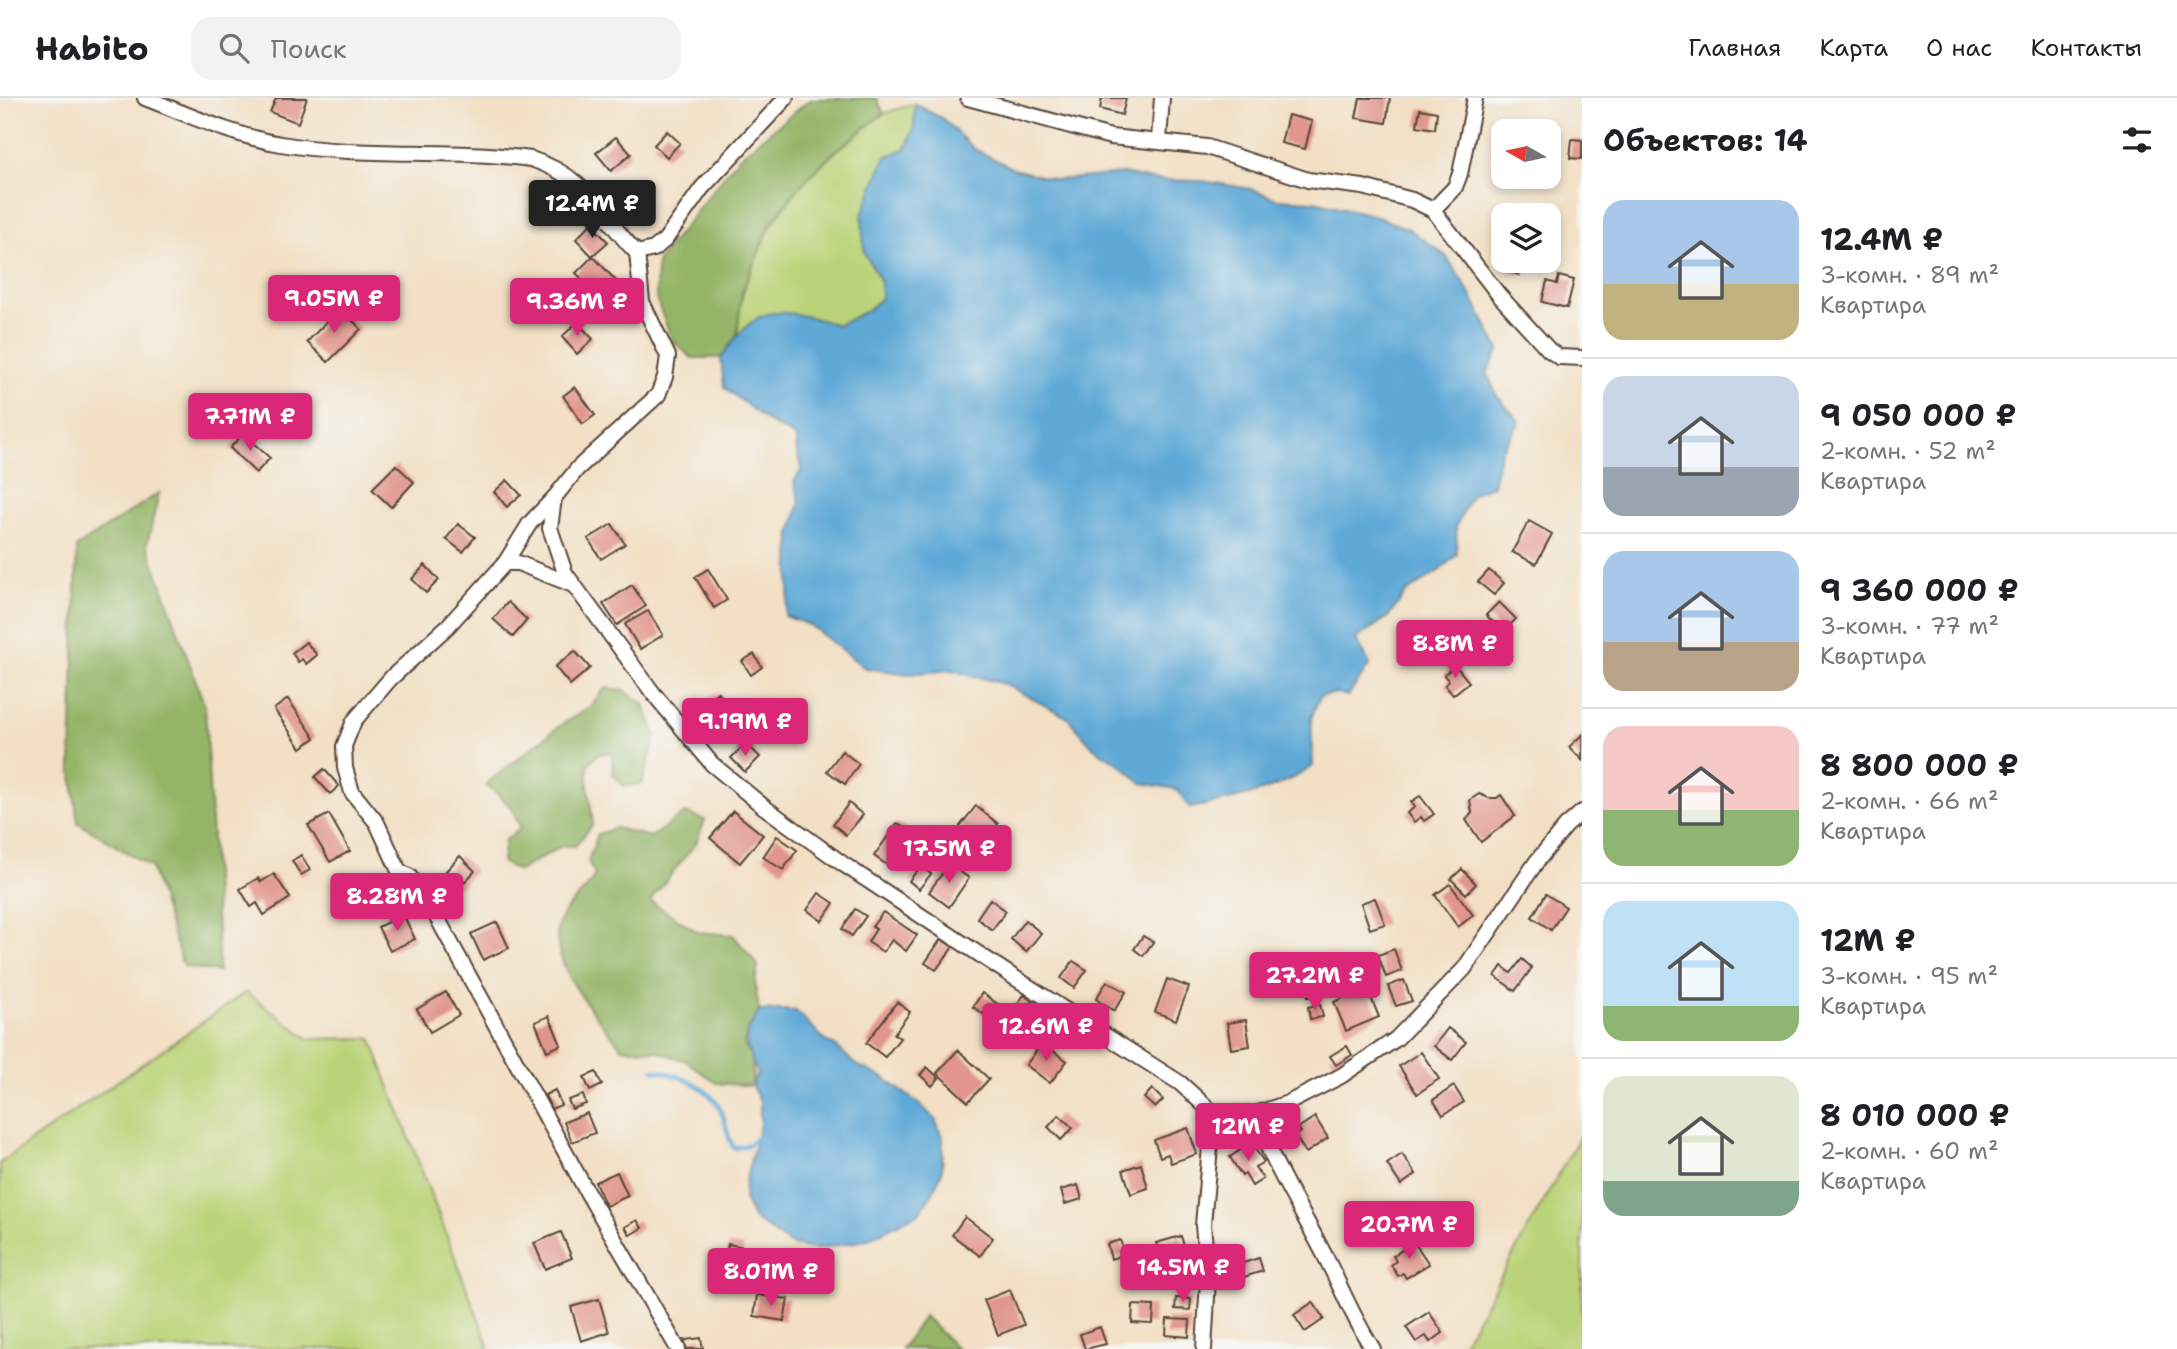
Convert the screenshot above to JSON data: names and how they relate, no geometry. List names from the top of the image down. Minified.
{"north":"left","page":{"header":"Habito","search":"Поиск","nav":["Главная","Карта","О нас","Контакты"],"heading":"Объектов: 14","price":["12.4M ₽","9.05M ₽","9.36M ₽","7.71M ₽","8.8M ₽","9.19M ₽","17.5M ₽","8.28M ₽","27.2M ₽","12.6M ₽","12M ₽","20.7M ₽","14.5M ₽","8.01M ₽"],"list":[{"name":"12.4M ₽","note":"3-комн. · 89 m² · Квартира"},{"name":"9 050 000 ₽","note":"2-комн. · 52 m² · Квартира"},{"name":"9 360 000 ₽","note":"3-комн. · 77 m² · Квартира"},{"name":"8 800 000 ₽","note":"2-комн. · 66 m² · Квартира"},{"name":"12M ₽","note":"3-комн. · 95 m² · Квартира"},{"name":"8 010 000 ₽","note":"2-комн. · 60 m² · Квартира"}]}}
